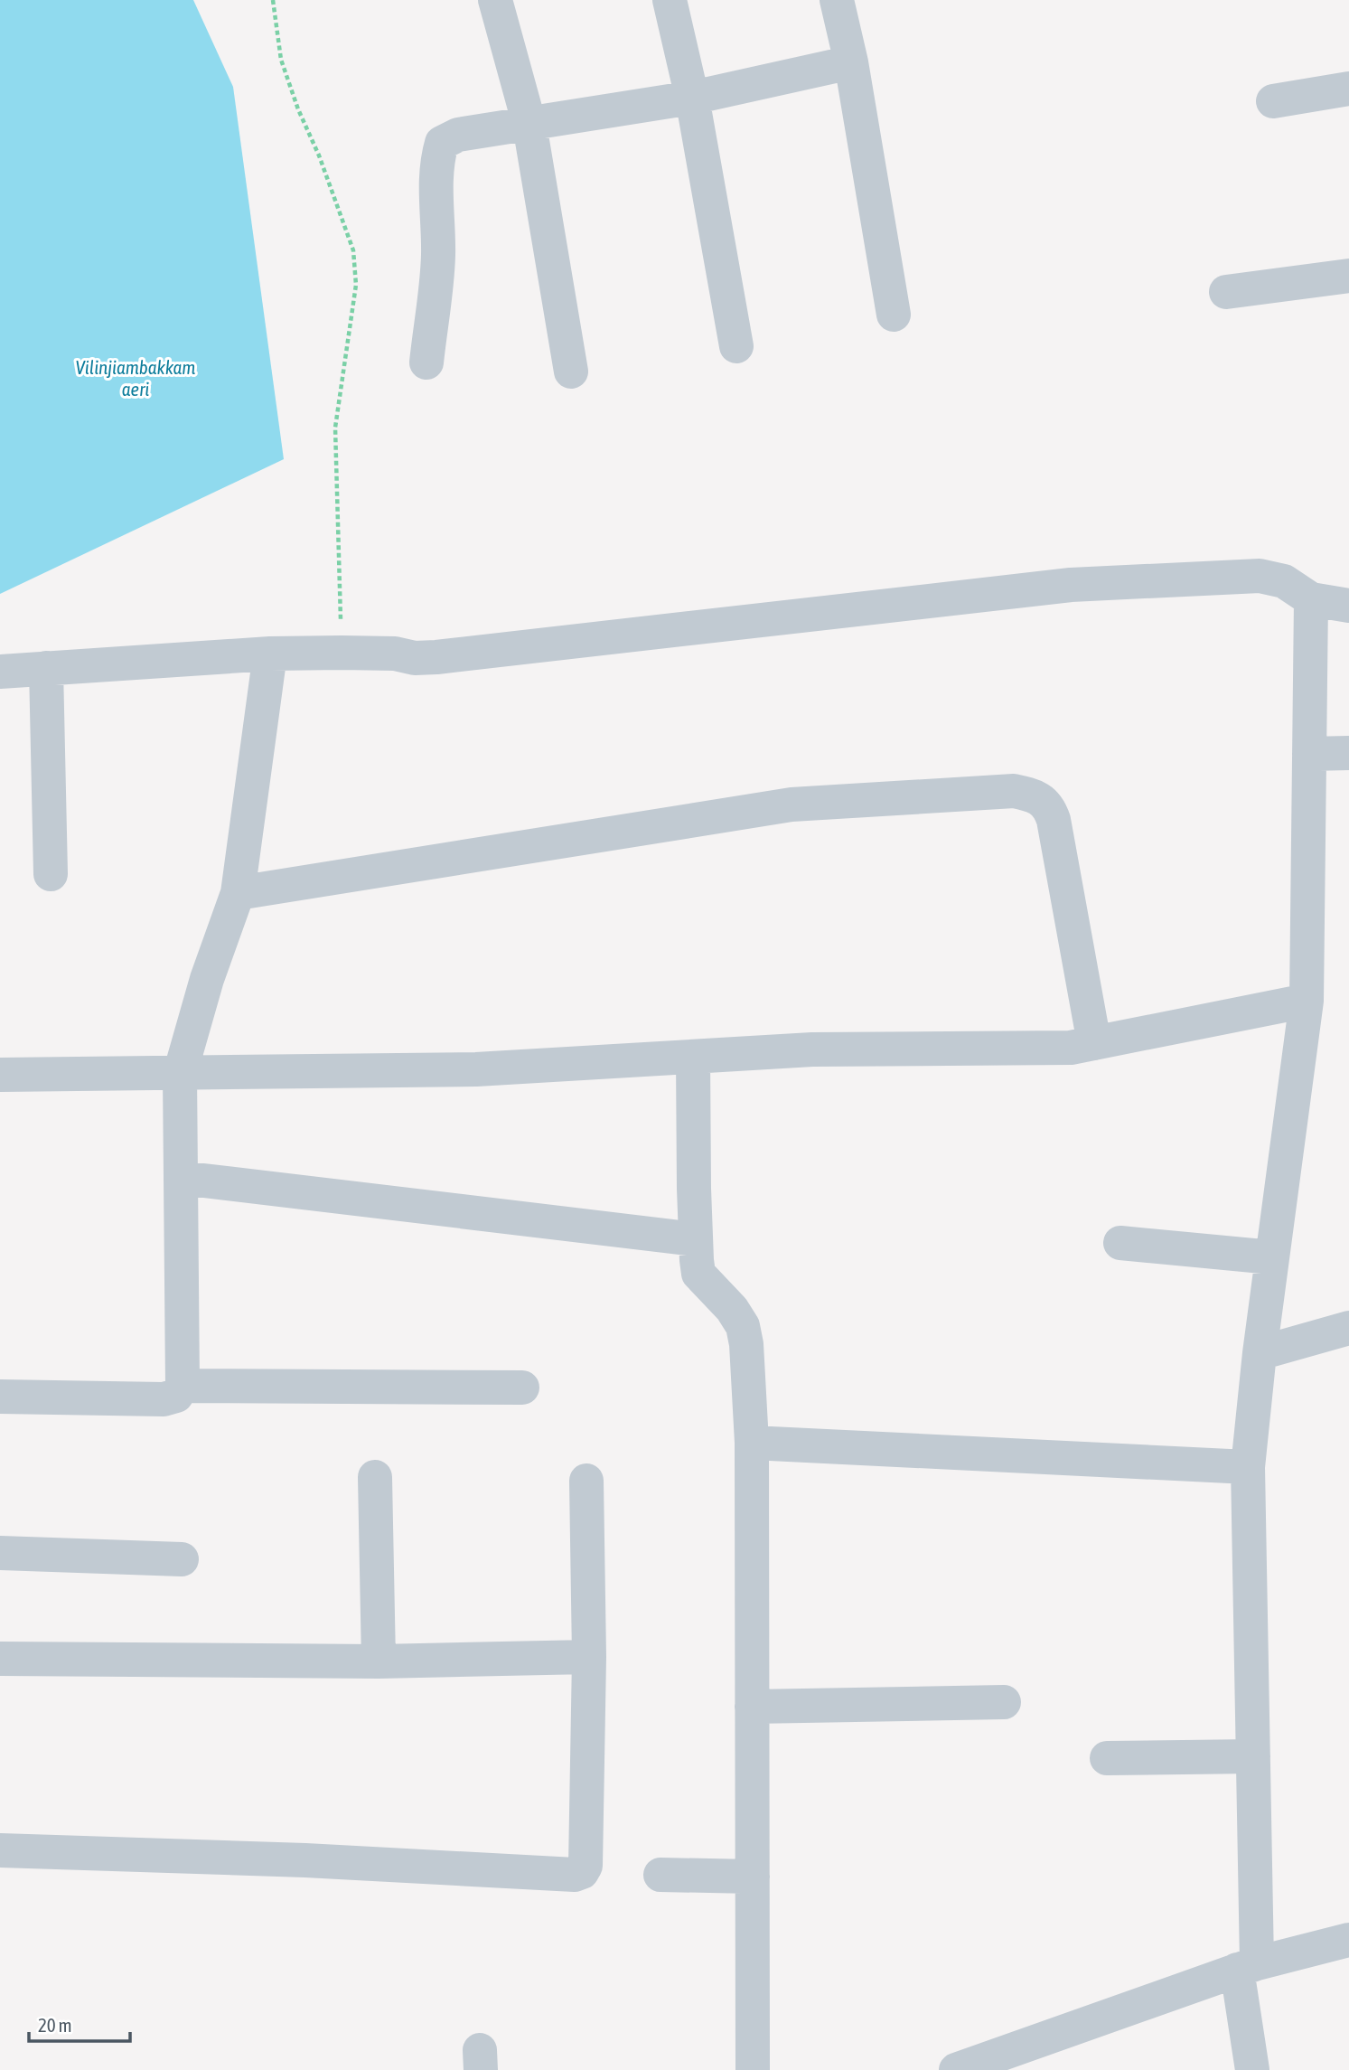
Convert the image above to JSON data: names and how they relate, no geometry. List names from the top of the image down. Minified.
{"water":["Vilinjiambakkam aeri"],"scale_bar":"20 m"}
